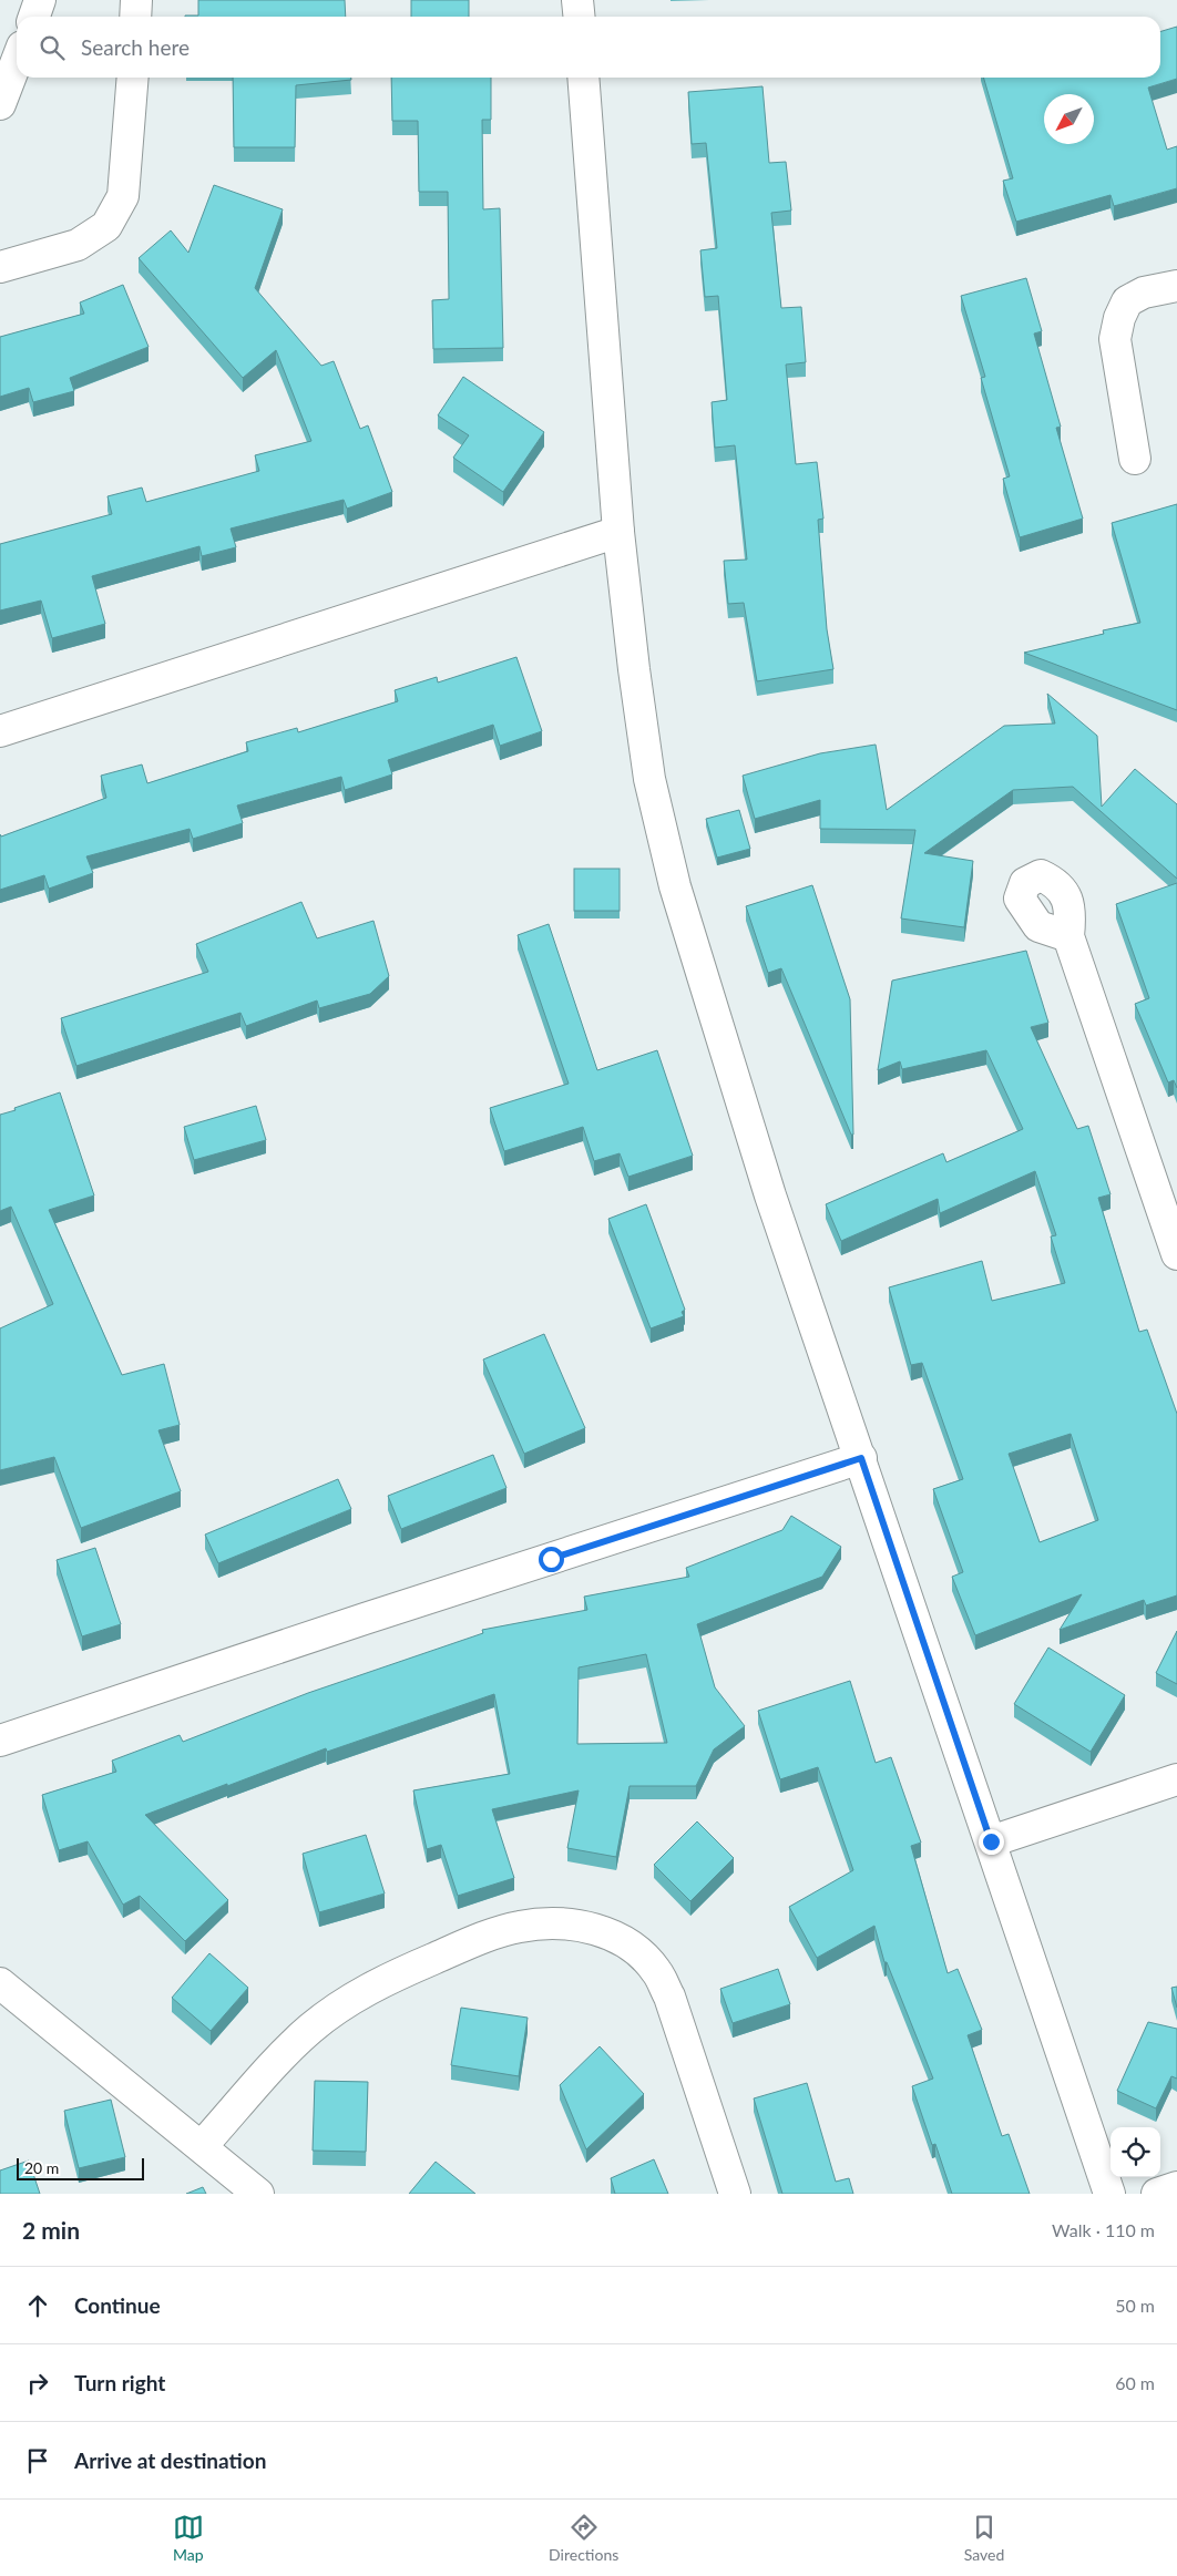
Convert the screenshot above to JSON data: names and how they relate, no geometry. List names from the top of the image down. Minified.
{"scale_bar":"20 m","north":"bottom left","page":{"search":"Search here","scale":"20 m","heading":["2 min","Walk · 110 m"],"list":[["Continue","50 m"],["Turn right","60 m"],"Arrive at destination"],"nav":["Map","Directions","Saved"]}}
